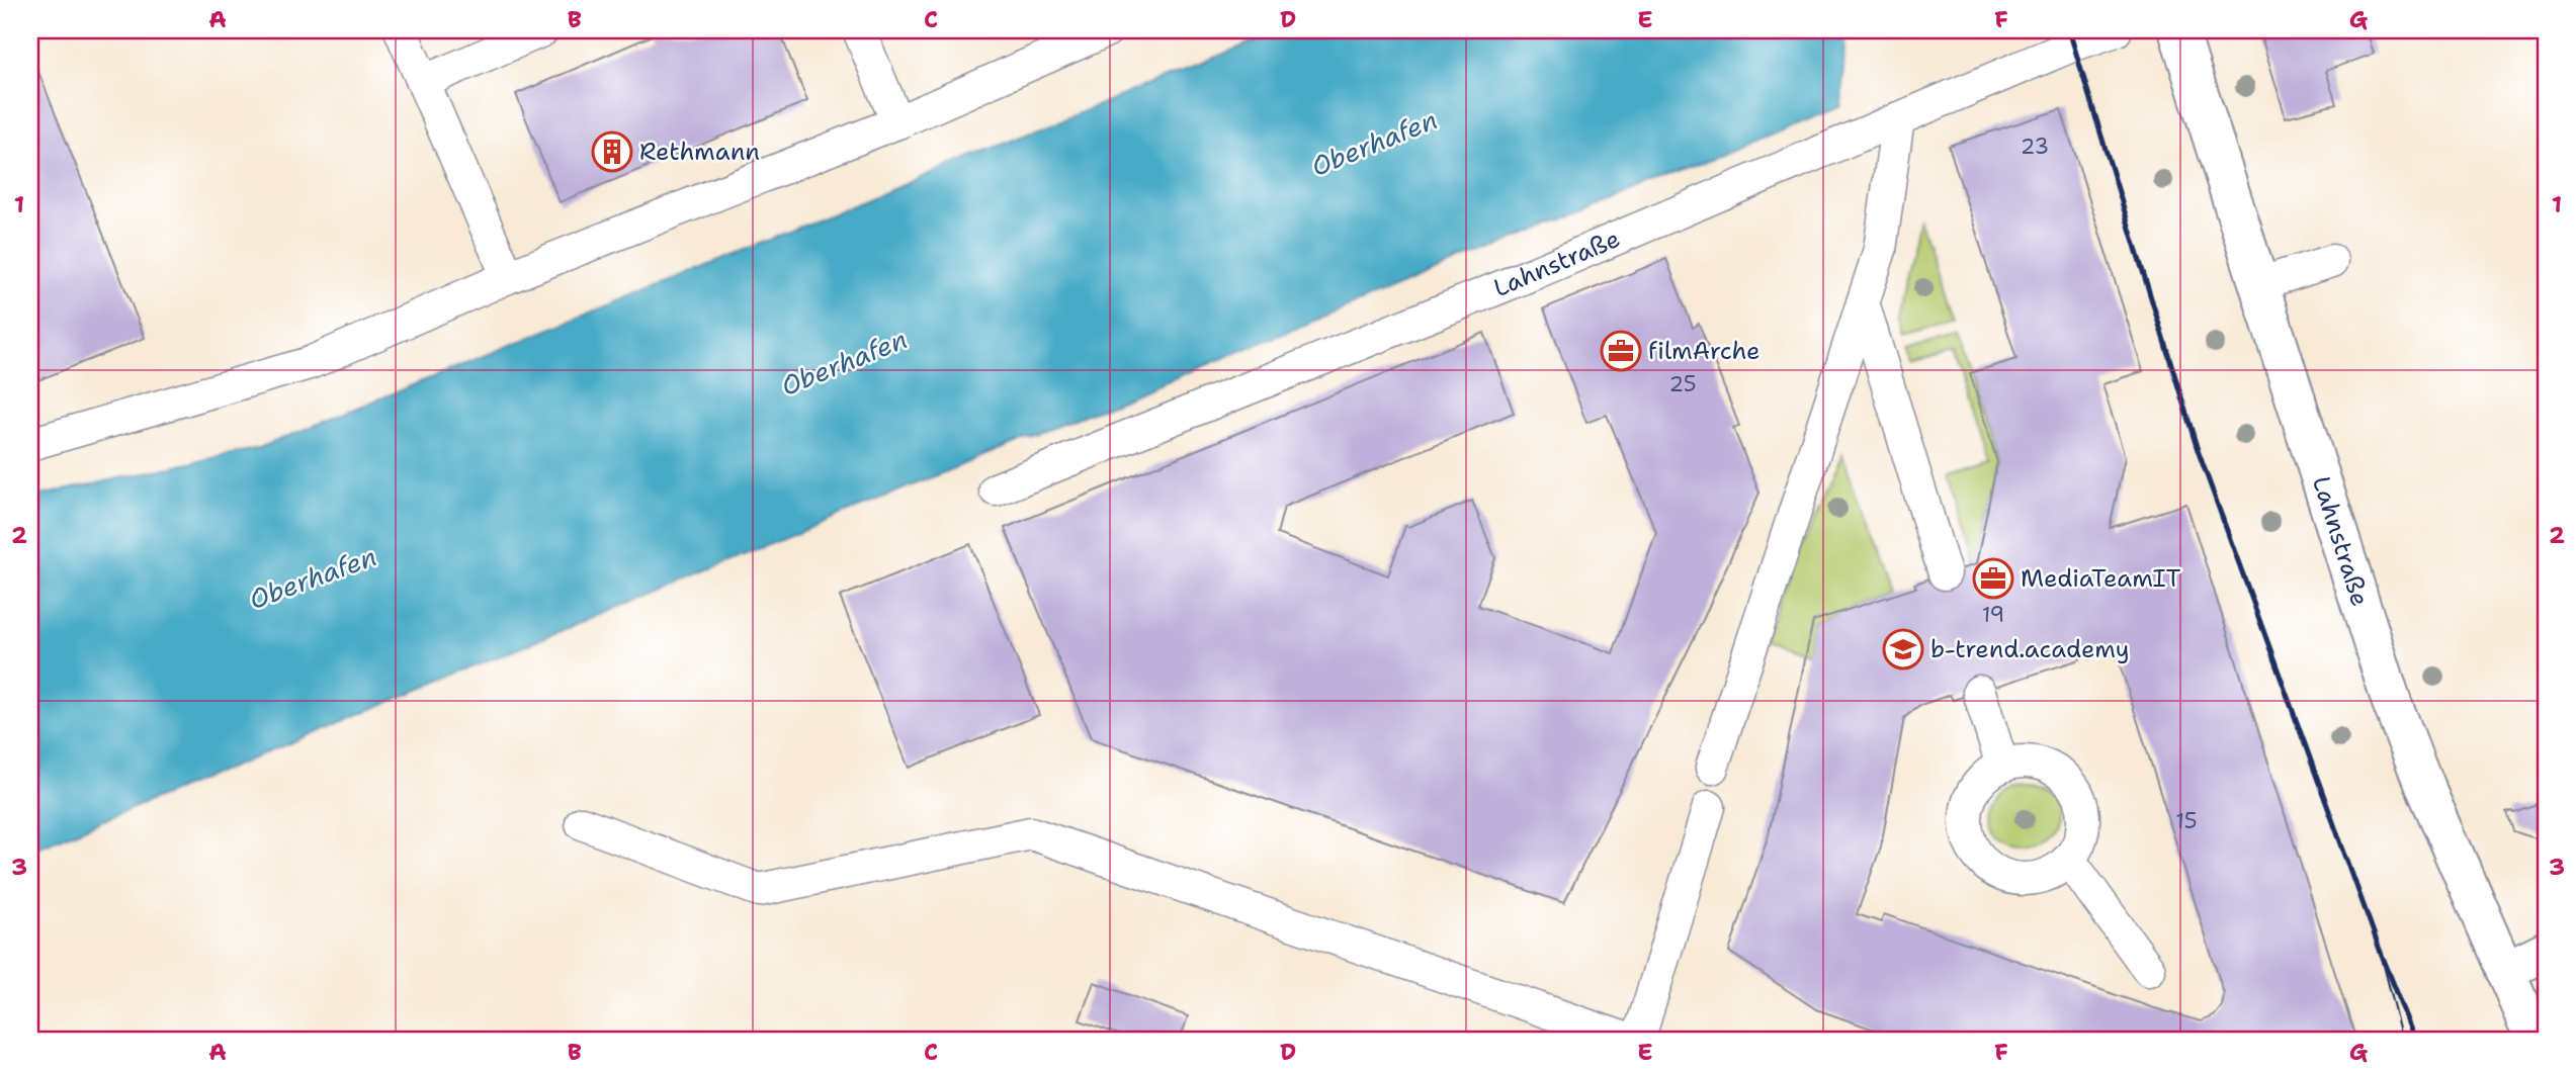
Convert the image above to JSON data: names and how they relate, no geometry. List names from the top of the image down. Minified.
{"streets":{"street":["Lahnstraße"]},"water":["Oberhafen"],"places":{"building":["Rethmann"],"office":["filmArche","MediaTeamIT"],"school or university":["b-trend.academy"]},"house_numbers":["23","25","19","15"],"grid":{"columns":["A","B","C","D","E","F","G"],"rows":["1","2","3"]}}
